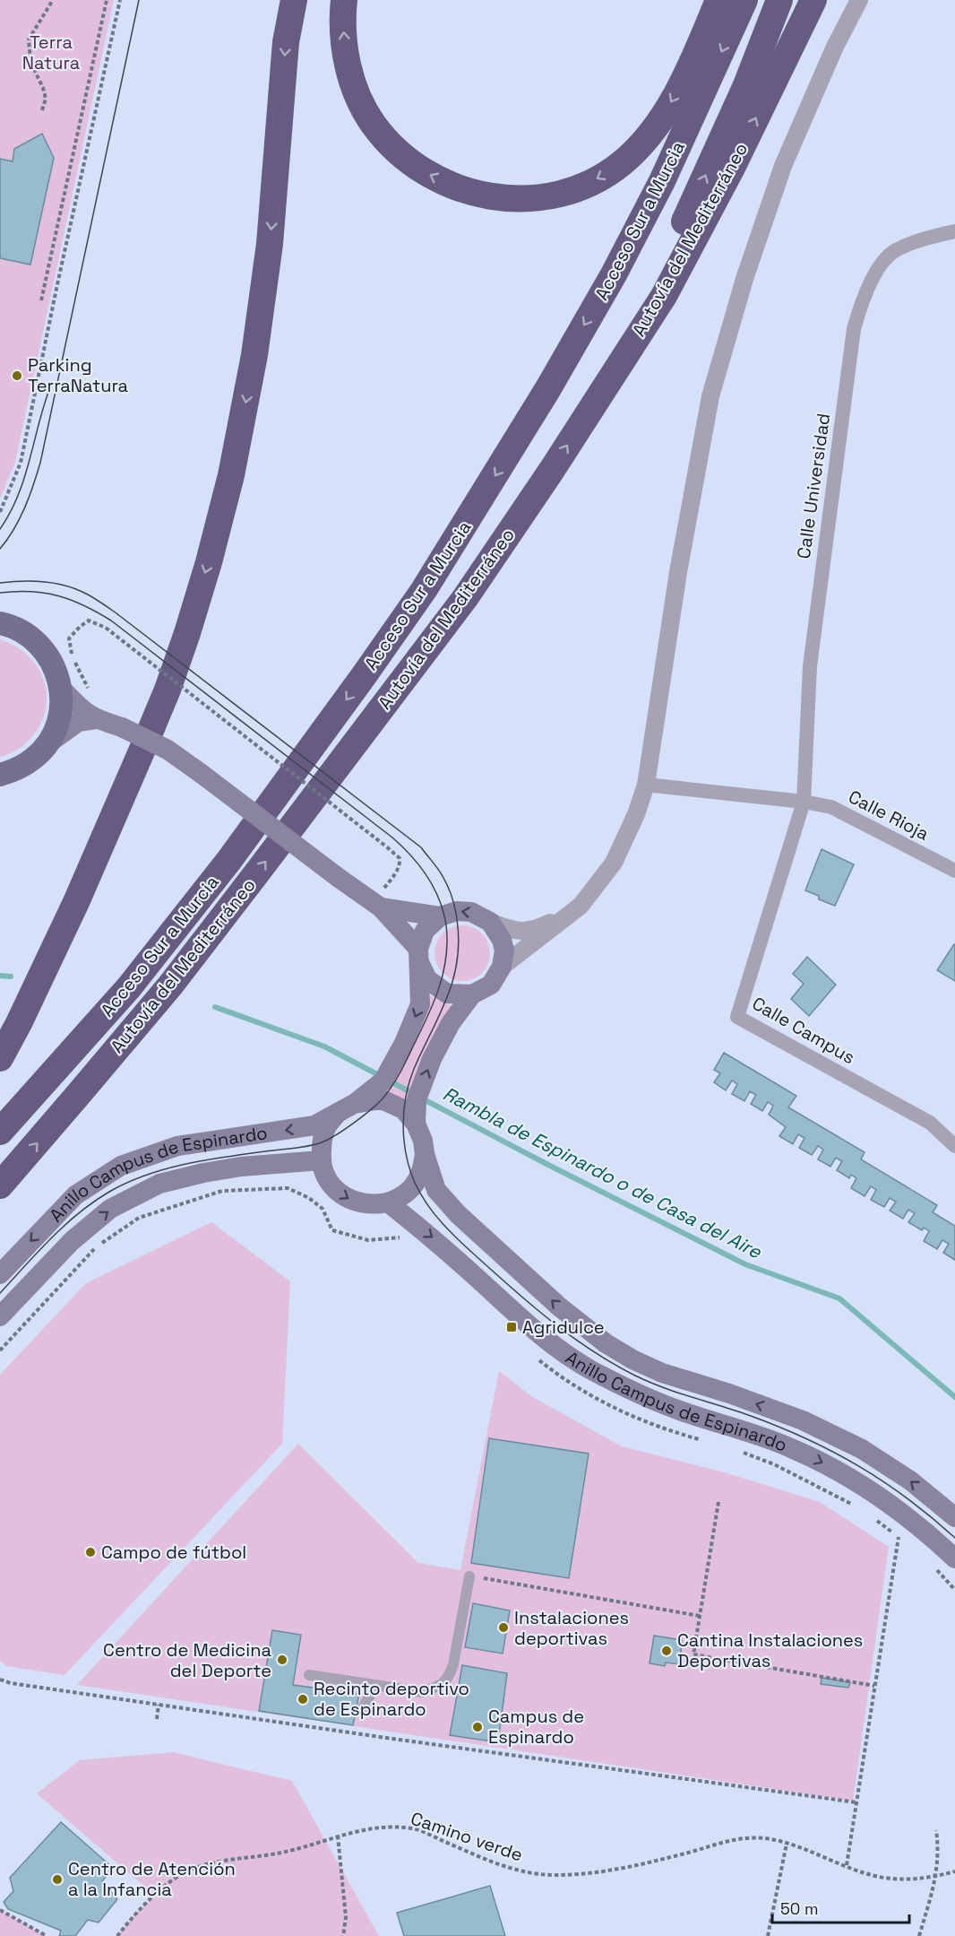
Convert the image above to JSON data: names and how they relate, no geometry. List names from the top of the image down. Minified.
{"streets":{"highway":["Acceso Sur a Murcia","Autovía del Mediterráneo"],"main road":["Anillo Campus de Espinardo"],"street":["Calle Universidad","Calle Rioja","Calle Campus"],"path":["Camino verde"]},"crossings":[["Calle Universidad","Calle Rioja"],["Calle Universidad","Calle Campus"],["Calle Rioja","Calle Campus"]],"water":["Rambla de Espinardo o de Casa del Aire"],"parks":["Terra Natura"],"places":{"other":["Parking TerraNatura","Campo de fútbol","Instalaciones deportivas","Cantina Instalaciones Deportivas","Centro de Medicina del Deporte","Recinto deportivo de Espinardo","Campus de Espinardo","Centro de Atención a la Infancia"],"transit":["Agridulce"]},"scale_bar":"50 m"}
